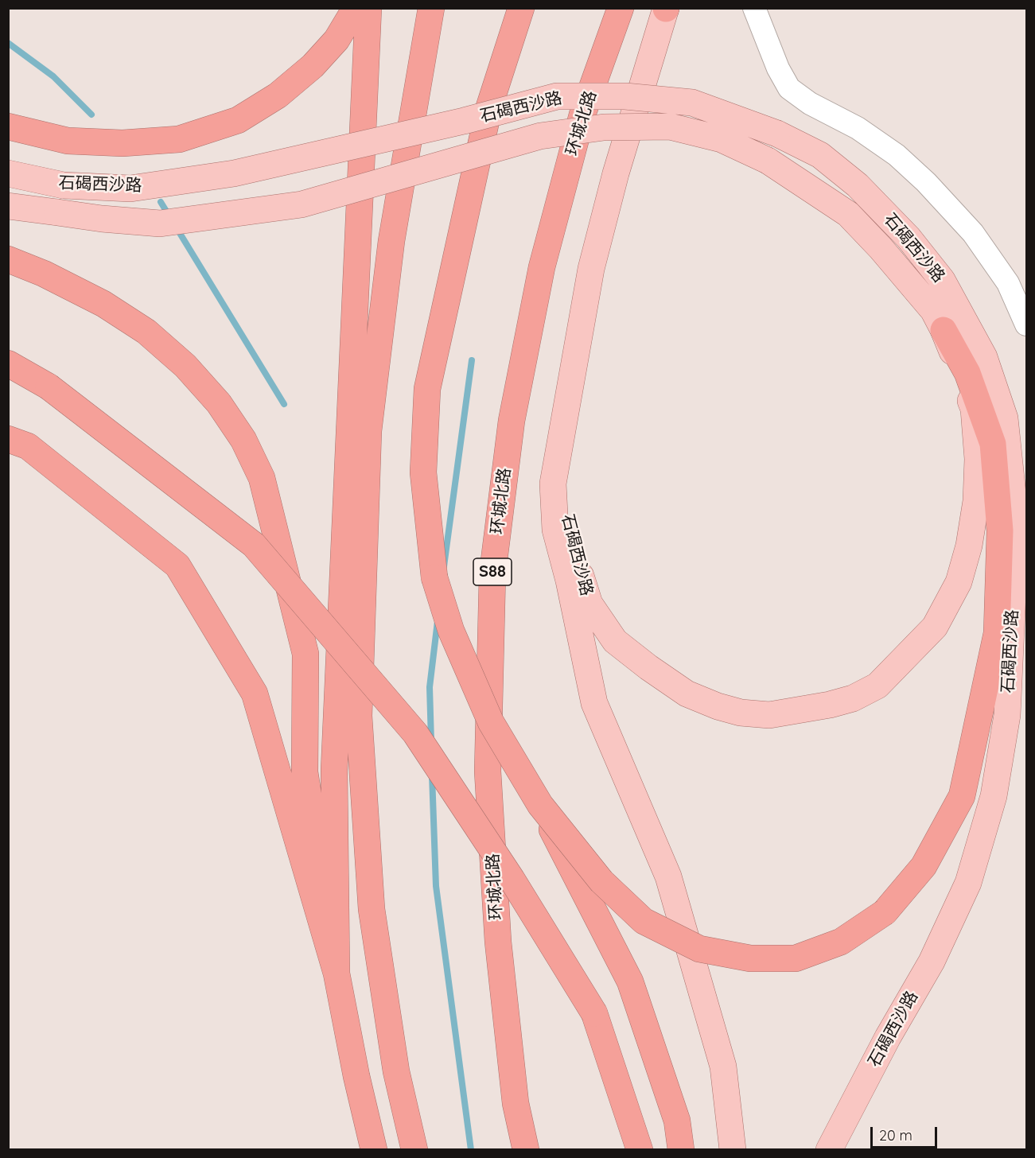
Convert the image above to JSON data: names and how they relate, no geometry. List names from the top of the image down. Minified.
{"streets":{"highway":["环城北路","S88"],"main road":["石碣西沙路"]},"scale_bar":"20 m"}
